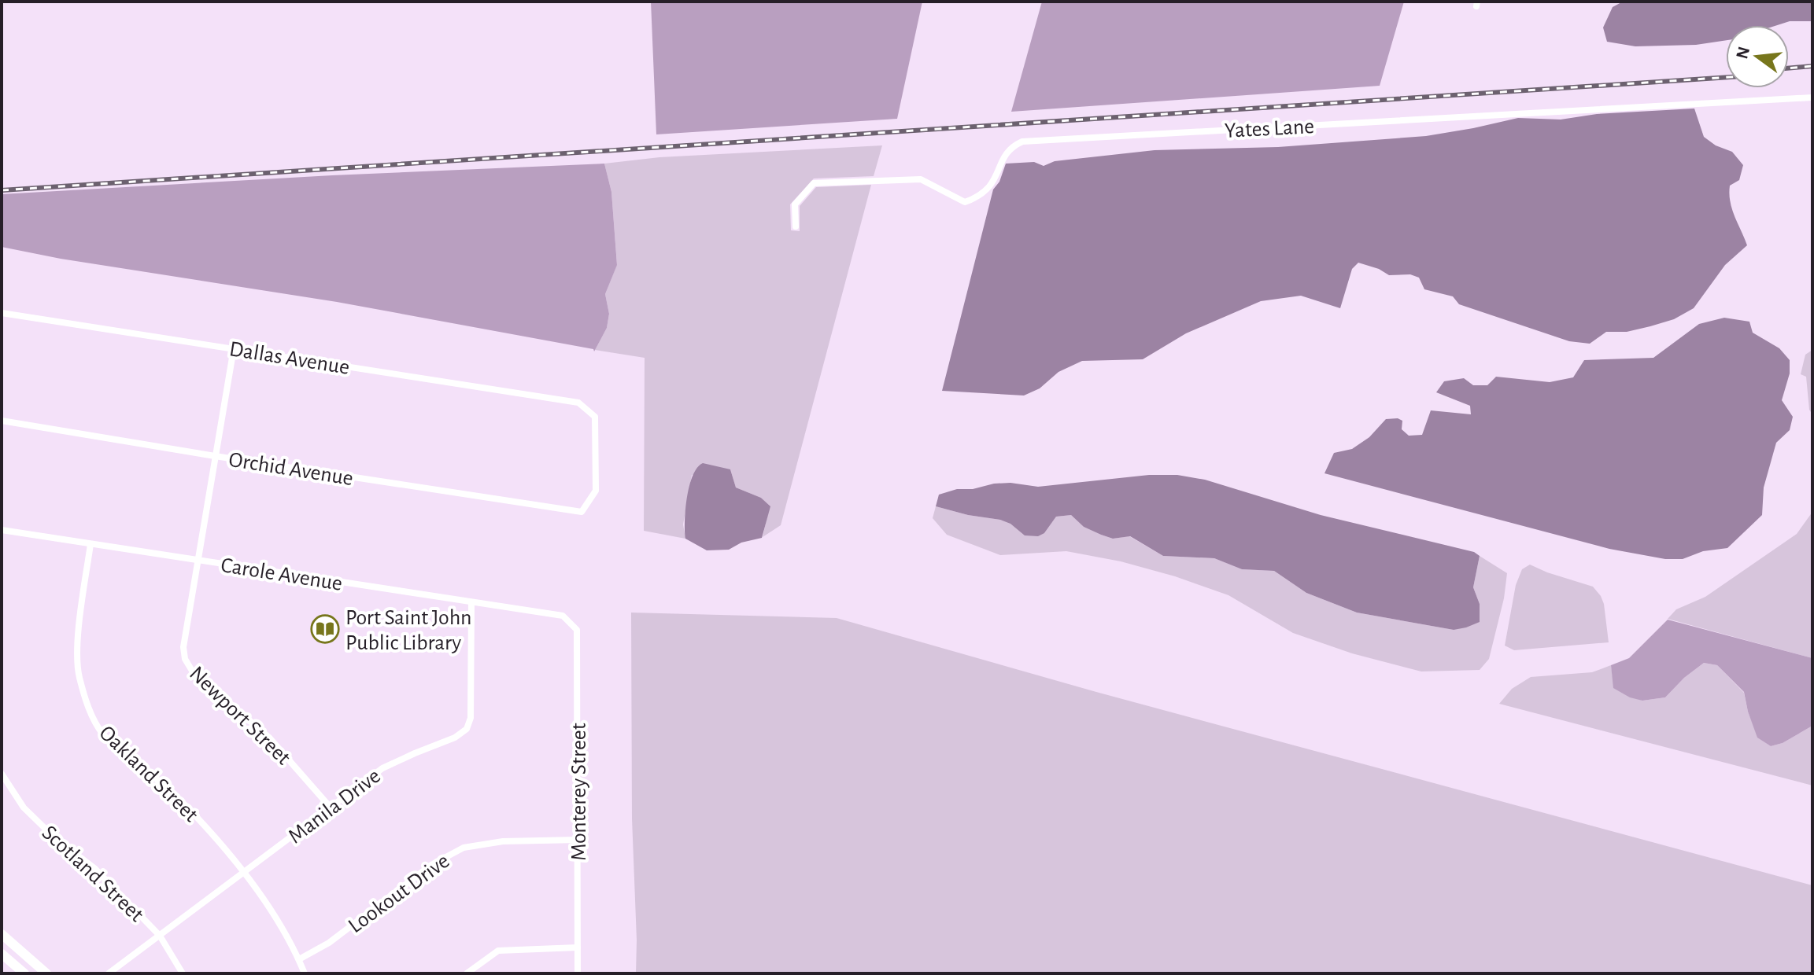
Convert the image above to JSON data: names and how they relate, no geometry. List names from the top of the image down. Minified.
{"streets":{"street":["Yates Lane","Dallas Avenue","Orchid Avenue","Carole Avenue","Newport Street","Oakland Street","Monterey Street","Manila Drive","Scotland Street","Lookout Drive"]},"crossings":[["Dallas Avenue","Orchid Avenue"],["Dallas Avenue","Newport Street"],["Orchid Avenue","Newport Street"],["Carole Avenue","Newport Street"],["Carole Avenue","Oakland Street"],["Carole Avenue","Monterey Street"],["Carole Avenue","Manila Drive"],["Newport Street","Manila Drive"],["Oakland Street","Manila Drive"],["Oakland Street","Lookout Drive"],["Monterey Street","Lookout Drive"],["Manila Drive","Scotland Street"]],"places":{"library":["Port Saint John Public Library"]},"north":"left"}
